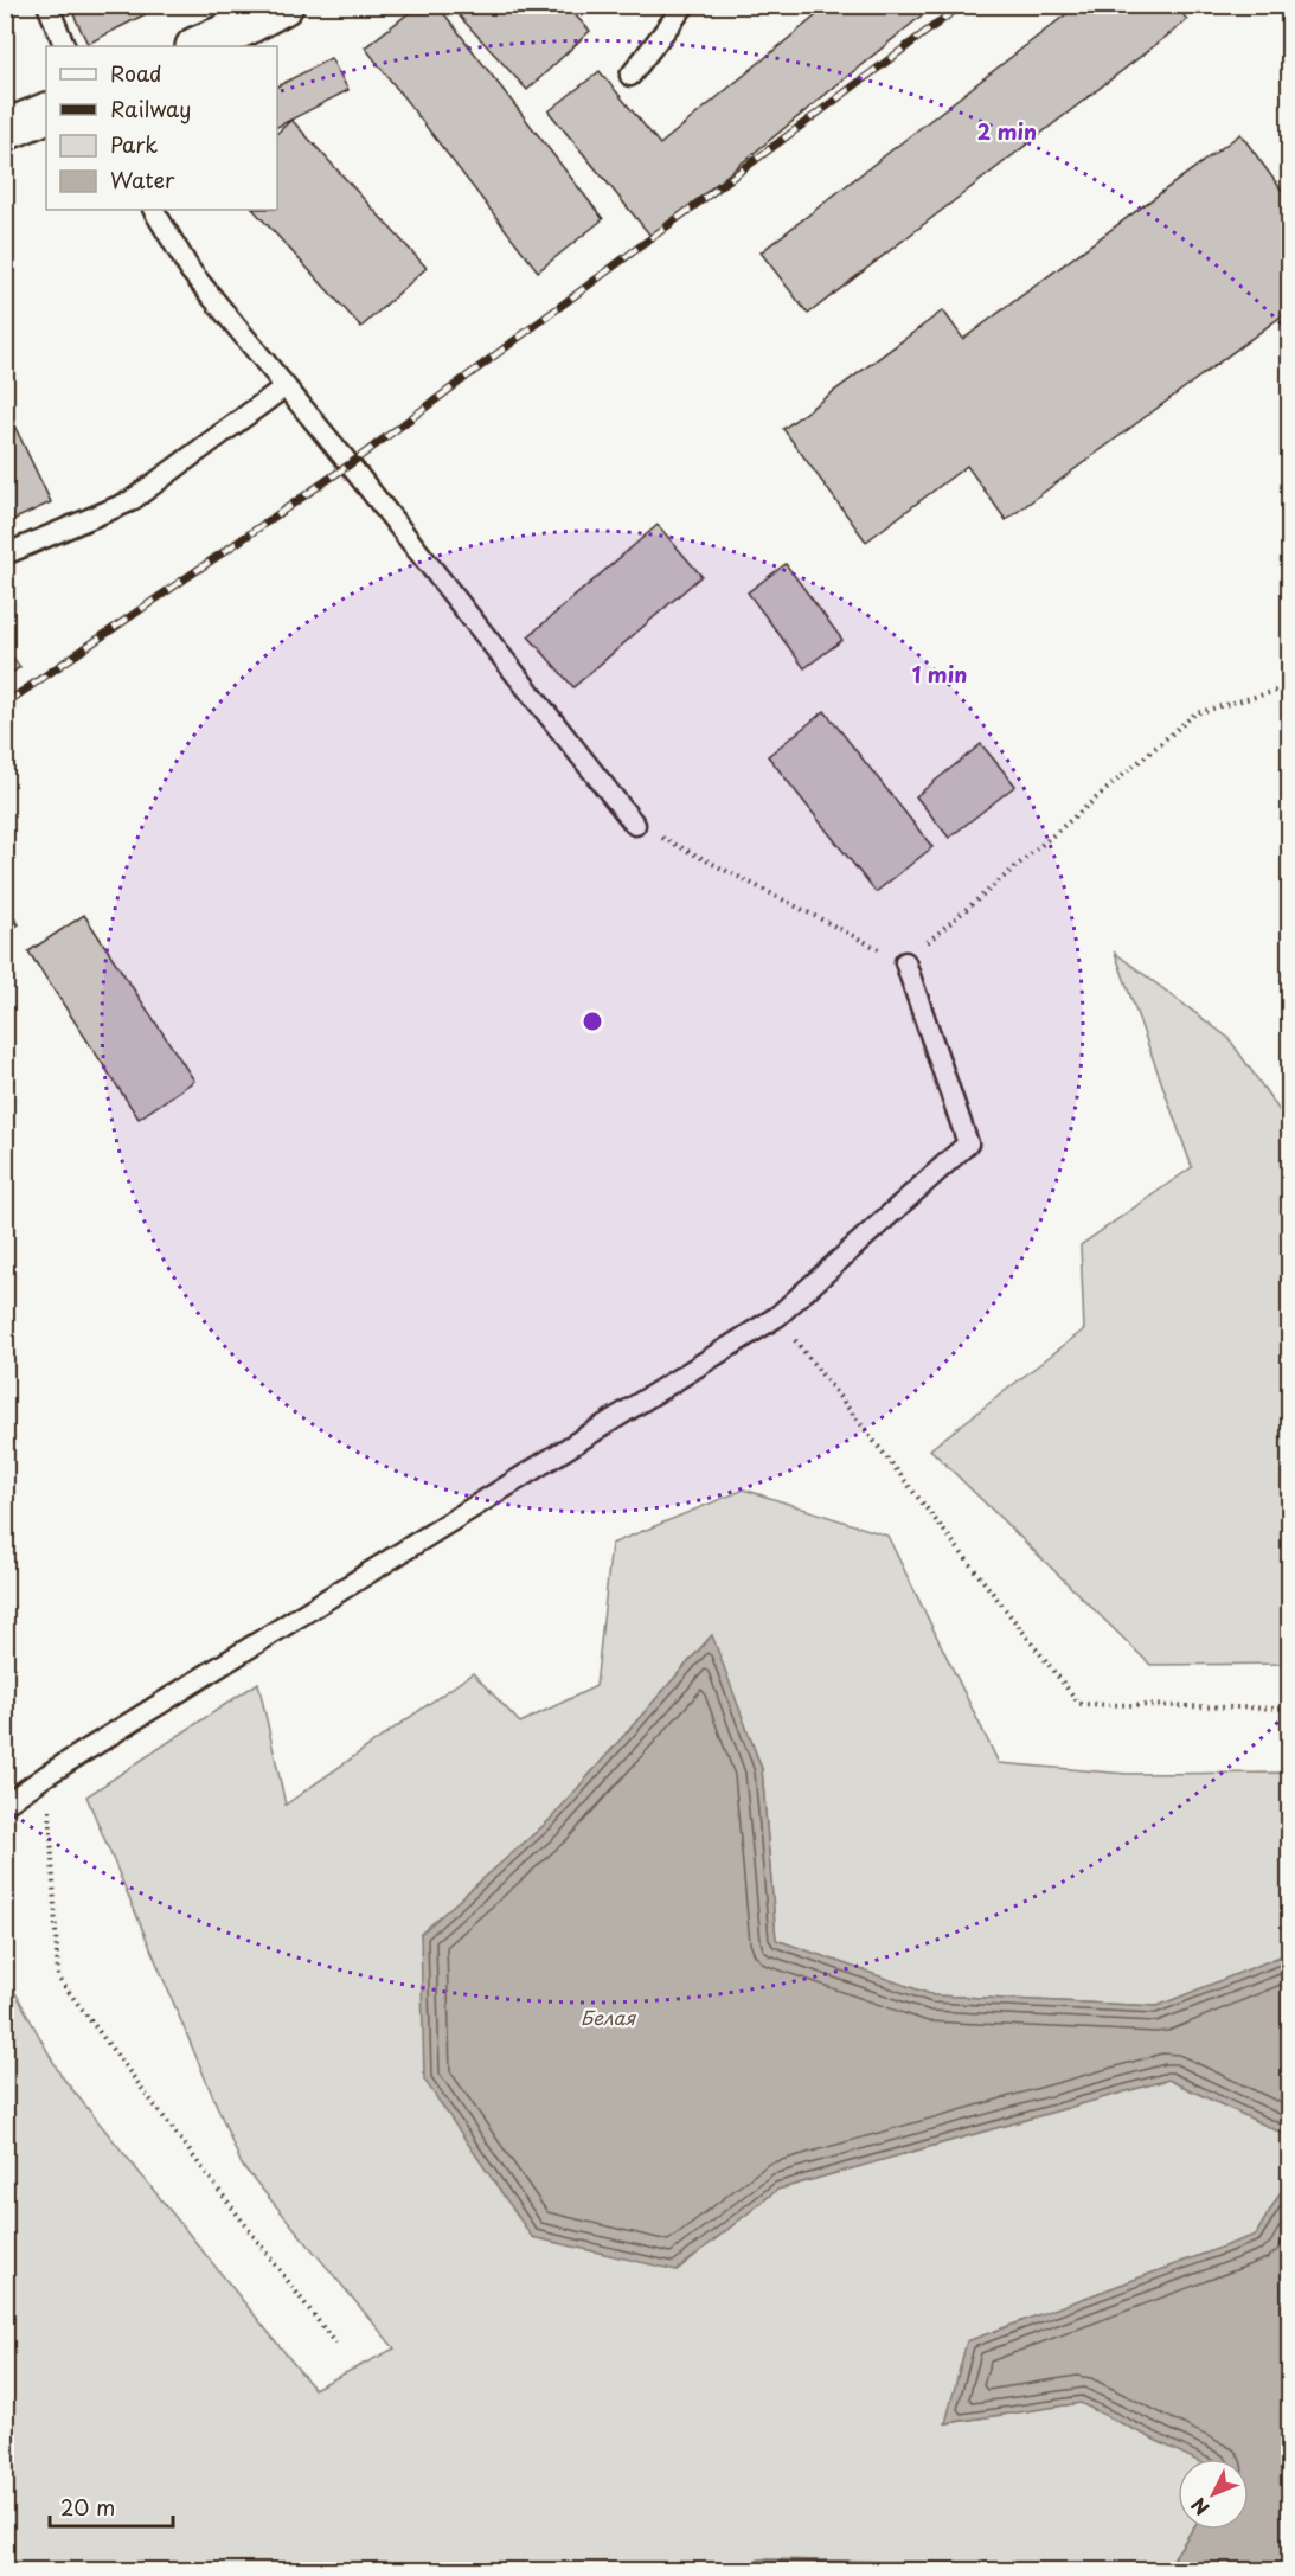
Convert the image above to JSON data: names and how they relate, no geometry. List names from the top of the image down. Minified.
{"water":["Белая"],"legend":["Road","Railway","Park","Water"],"scale_bar":"20 m","north":"bottom left","rings":["2 min","1 min"]}
